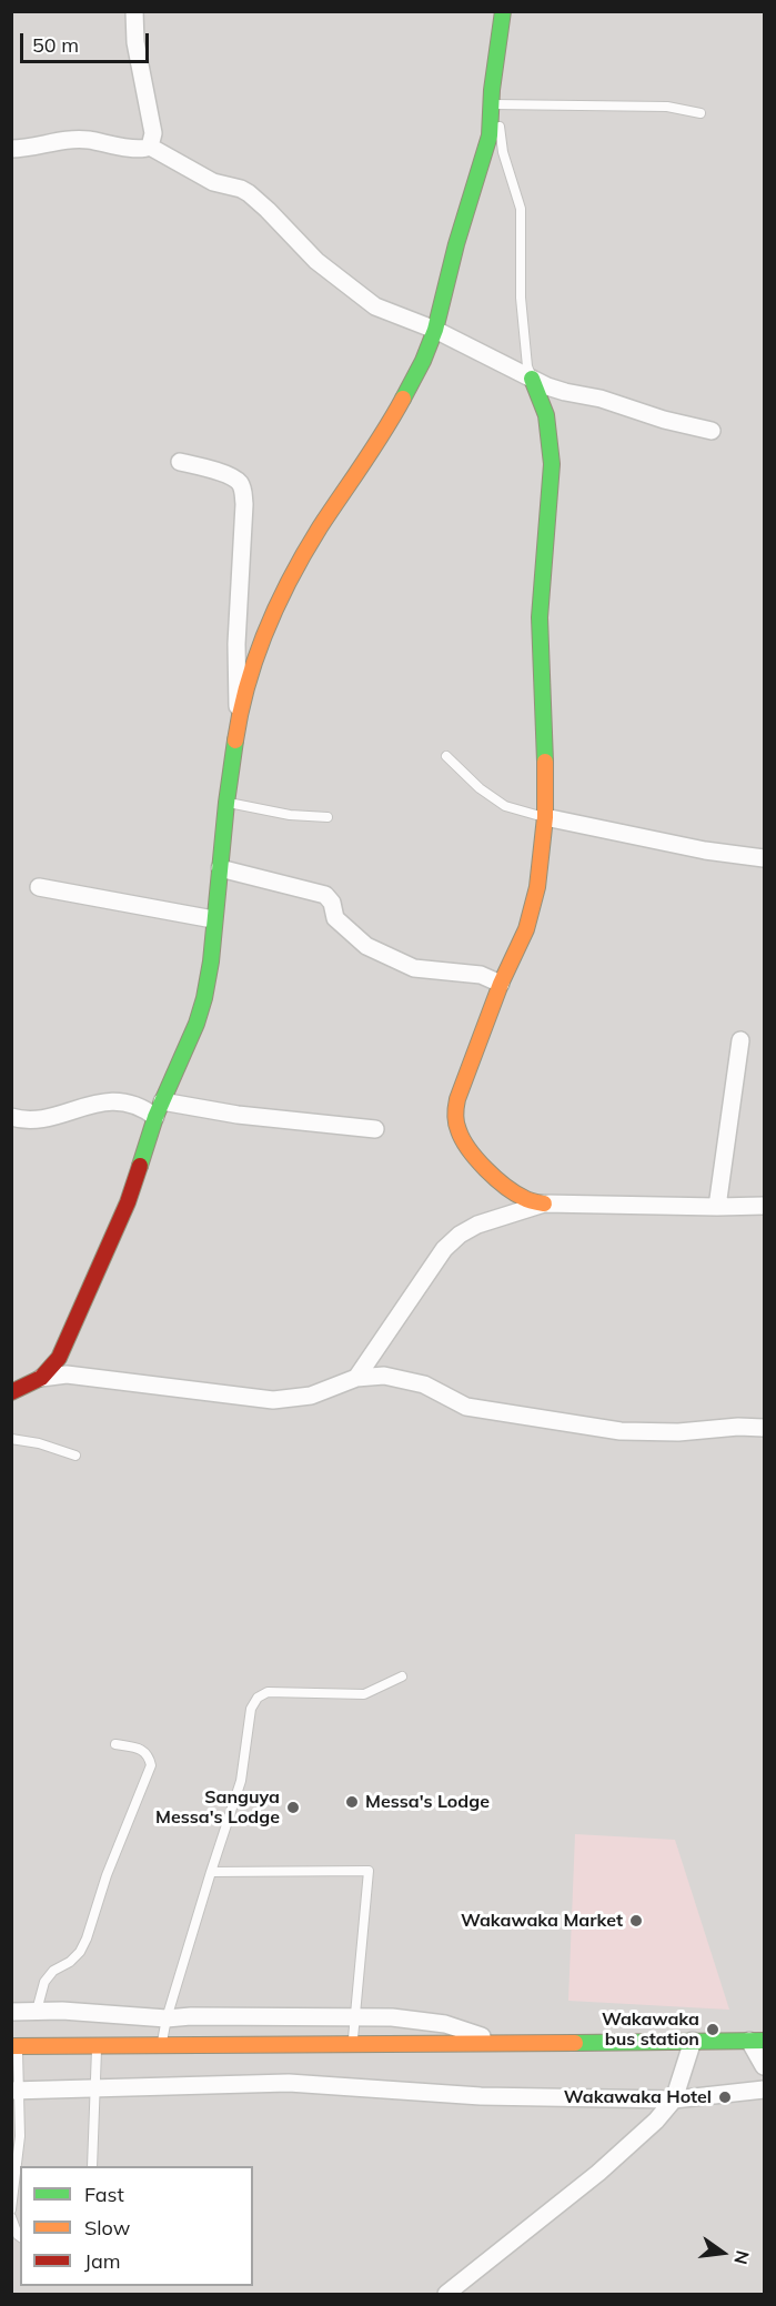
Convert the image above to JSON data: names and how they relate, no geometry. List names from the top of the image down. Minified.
{"places":["Messa's Lodge","Sanguya Messa's Lodge","Wakawaka Market","Wakawaka bus station","Wakawaka Hotel"],"legend":["Fast","Slow","Jam"],"scale_bar":"50 m","north":"right"}
